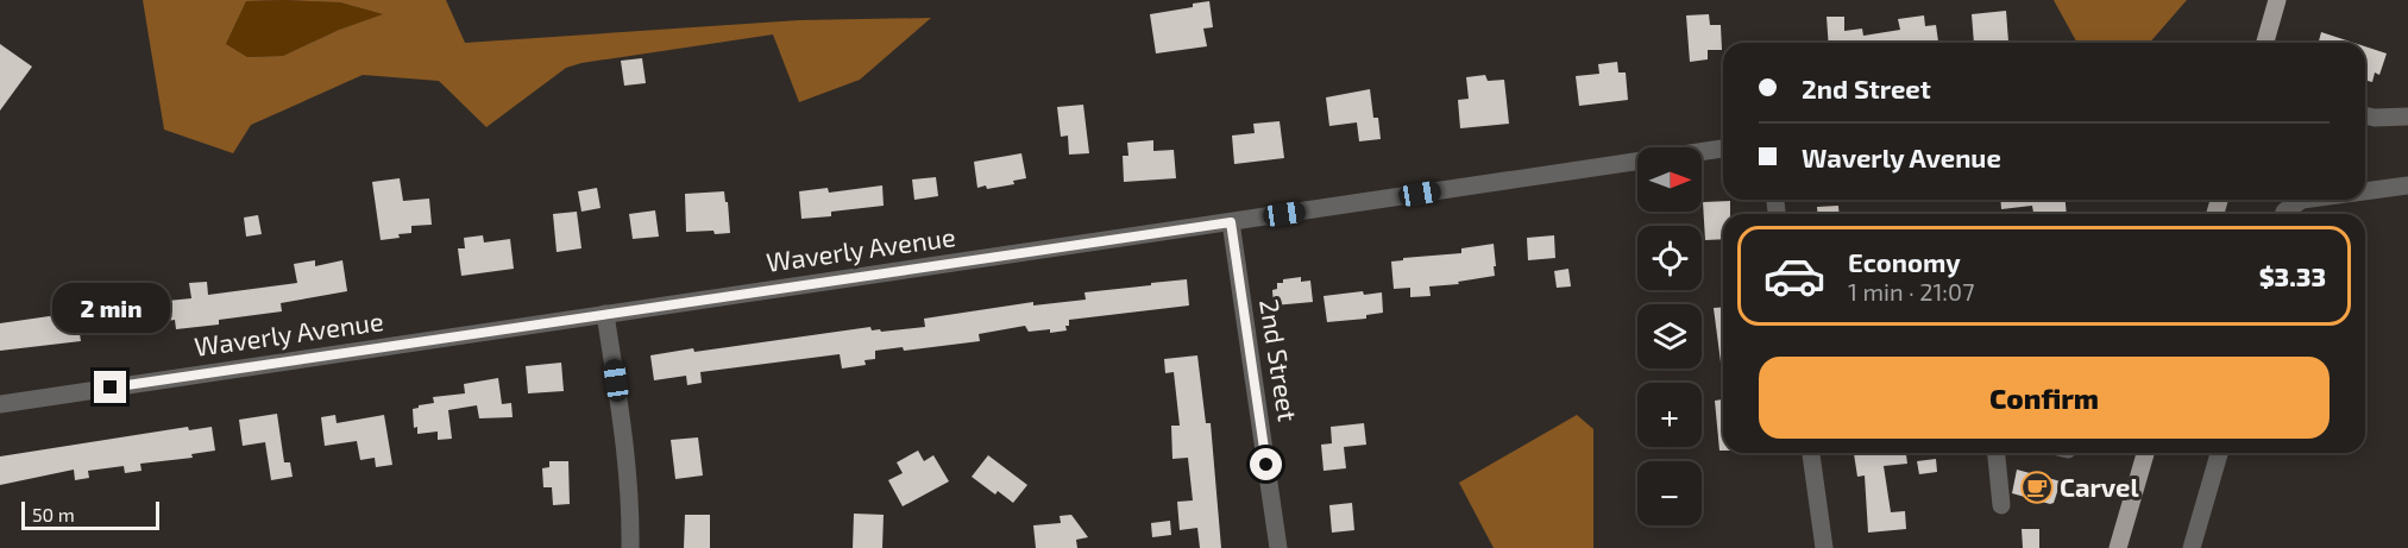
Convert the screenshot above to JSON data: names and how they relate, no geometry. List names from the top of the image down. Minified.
{"streets":{"street":["Waverly Avenue","2nd Street"]},"crossings":[["Waverly Avenue","2nd Street"]],"places":{"cafe":["Carvel"]},"scale_bar":"50 m","north":"right","page":{"banner":["2nd Street","Waverly Avenue"],"map_buttons":["+","−"],"list":[{"name":"Economy","note":"1 min · 21:07","value":"$3.33"}],"bubble":"2 min","buttons":"Confirm","scale":"50 m"}}
